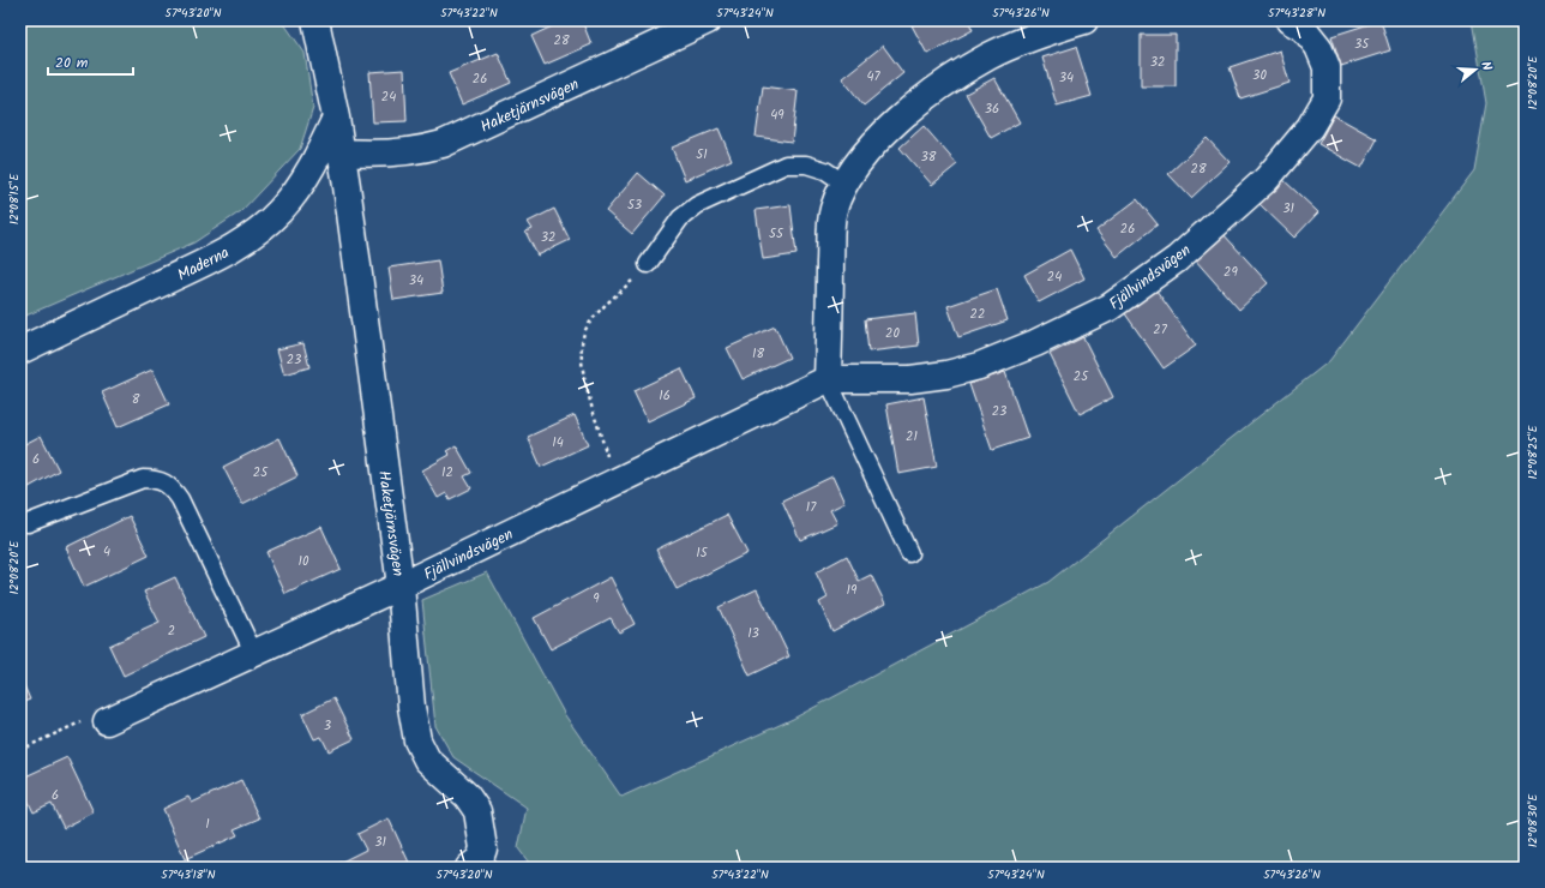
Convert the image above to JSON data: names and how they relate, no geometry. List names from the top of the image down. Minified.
{"streets":{"street":["Haketjärnsvägen","Maderna","Fjällvindsvägen"]},"crossings":[["Haketjärnsvägen","Maderna"],["Haketjärnsvägen","Fjällvindsvägen"]],"house_numbers":["28","35","32","30","47","34","26","24","36","49","51","38","28","53","31","26","55","32","29","24","34","22","27","20","18","23","25","16","8","23","21","14","6","25","12","17","4","15","10","19","9","2","13","3","6","1","31"],"scale_bar":"20 m","north":"right","coordinates":["57°43'20\"N","57°43'22\"N","57°43'24\"N","57°43'26\"N","57°43'28\"N","12°08'20\"E","12°08'15\"E","12°08'25\"E","12°08'30\"E","57°43'18\"N"]}
